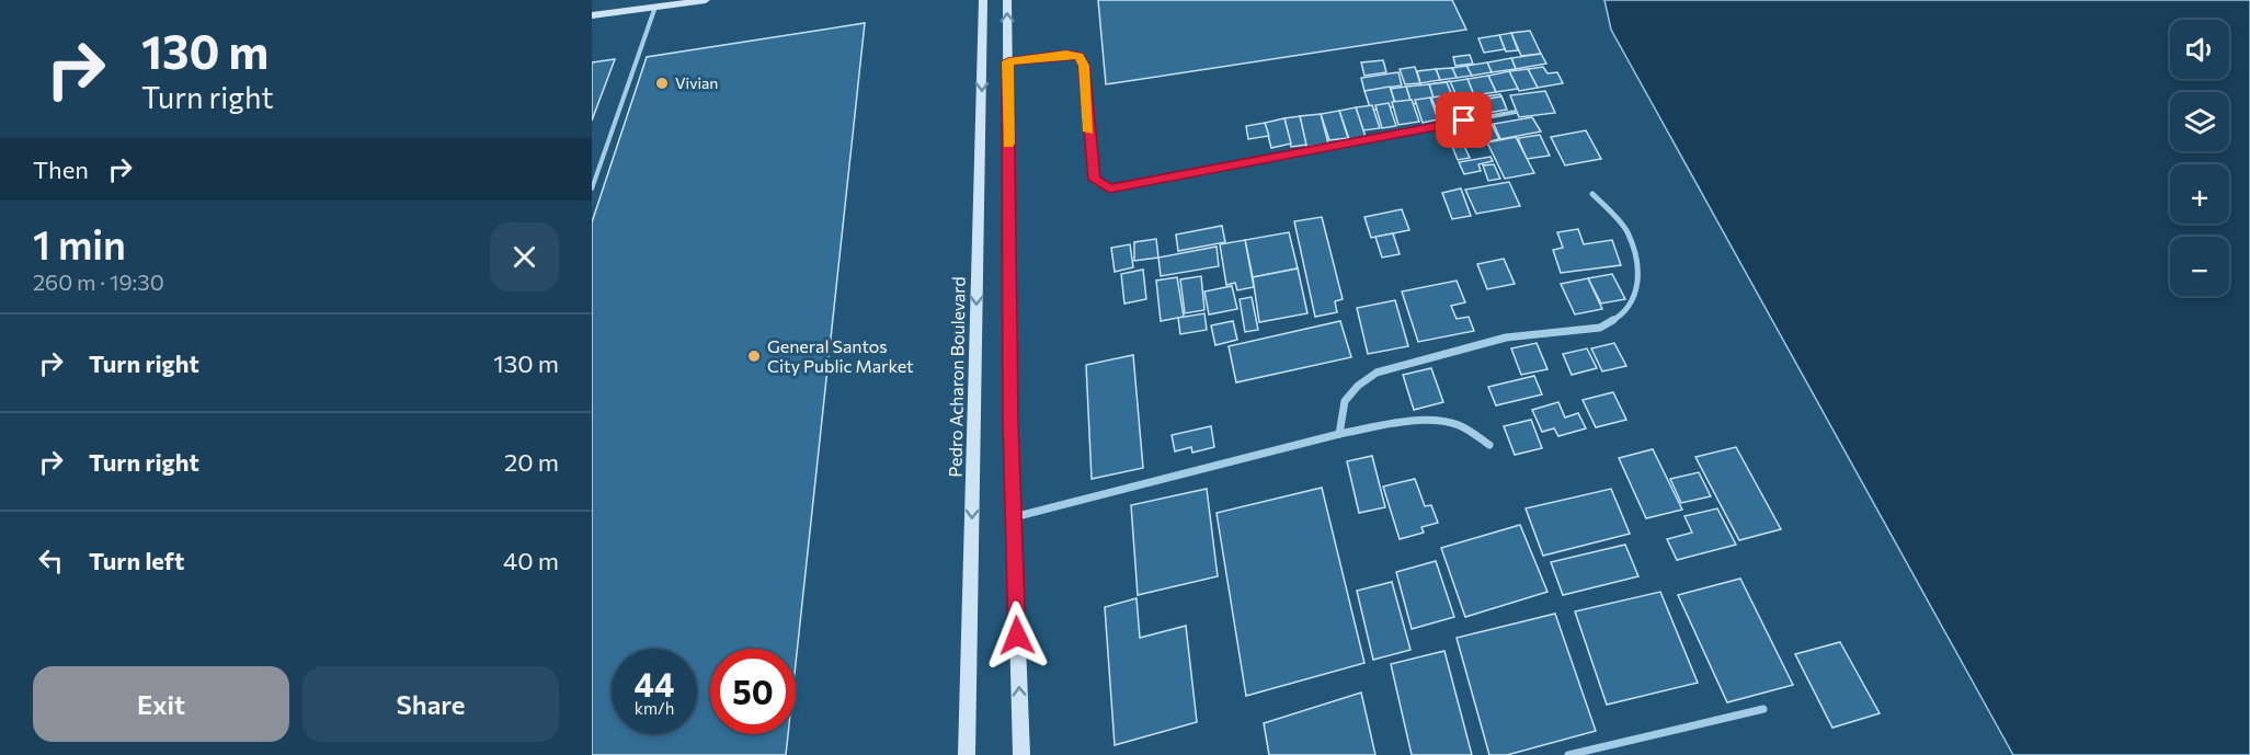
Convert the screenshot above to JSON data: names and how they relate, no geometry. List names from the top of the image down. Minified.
{"streets":{"main road":["Pedro Acharon Boulevard"]},"places":["Vivian","General Santos City Public Market"],"page":{"turn":["130 m","Turn right"],"map_buttons":["+","−"],"then":"Then","heading":["1 min","260 m · 19:30"],"list":[{"name":"Turn right","value":"130 m"},{"name":"Turn right","value":"20 m"},{"name":"Turn left","value":"40 m"}],"speed":"44 km/h","limit":"50","buttons":["Exit","Share"]}}
